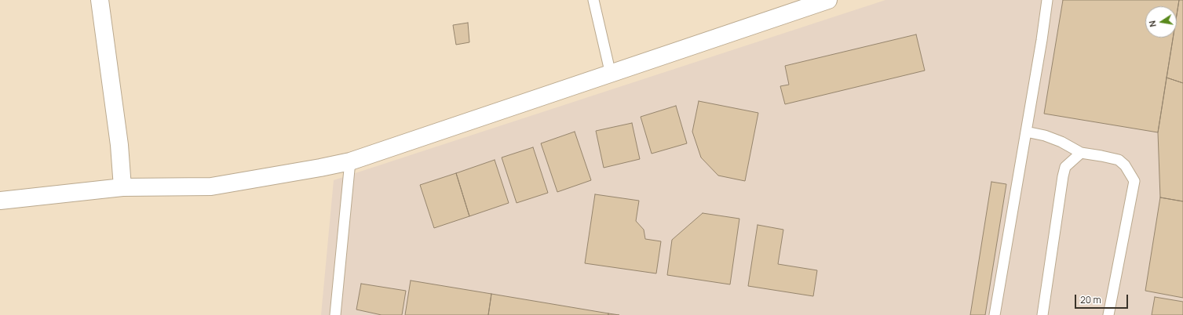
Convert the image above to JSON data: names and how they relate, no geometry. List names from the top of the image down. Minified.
{"scale_bar":"20 m","north":"left"}
